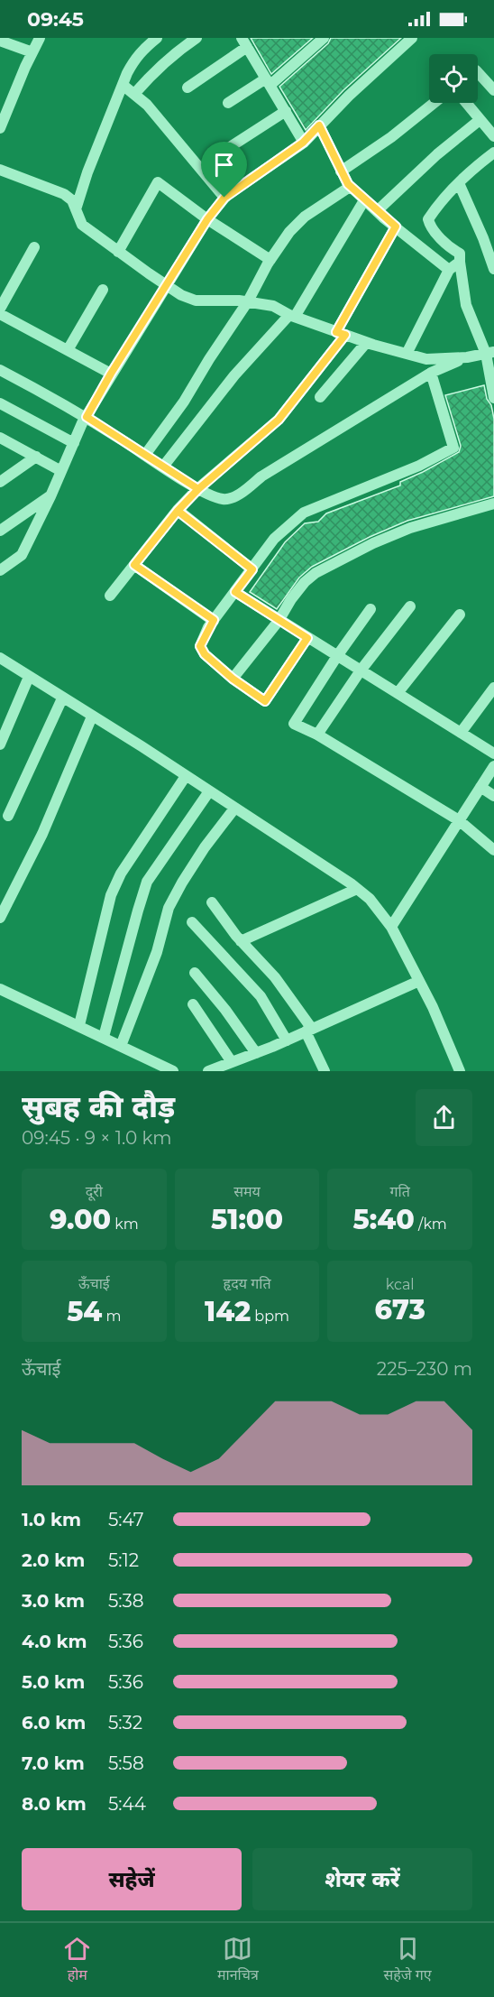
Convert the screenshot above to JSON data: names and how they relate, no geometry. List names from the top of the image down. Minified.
{"page":{"status":"09:45","heading":["सुबह की दौड़","09:45 · 9 × 1.0 km"],"stats":[["दूरी","9.00 km"],["समय","51:00"],["गति","5:40 /km"],["ऊँचाई","54 m"],["हृदय गति","142 bpm"],["kcal","673"]],"chart":["ऊँचाई","225–230 m"],"list":[{"name":"1.0 km","note":"5:47"},{"name":"2.0 km","note":"5:12"},{"name":"3.0 km","note":"5:38"},{"name":"4.0 km","note":"5:36"},{"name":"5.0 km","note":"5:36"},{"name":"6.0 km","note":"5:32"},{"name":"7.0 km","note":"5:58"},{"name":"8.0 km","note":"5:44"}],"buttons":["सहेजें","शेयर करें"],"tabs":["होम","मानचित्र","सहेजे गए"]}}
